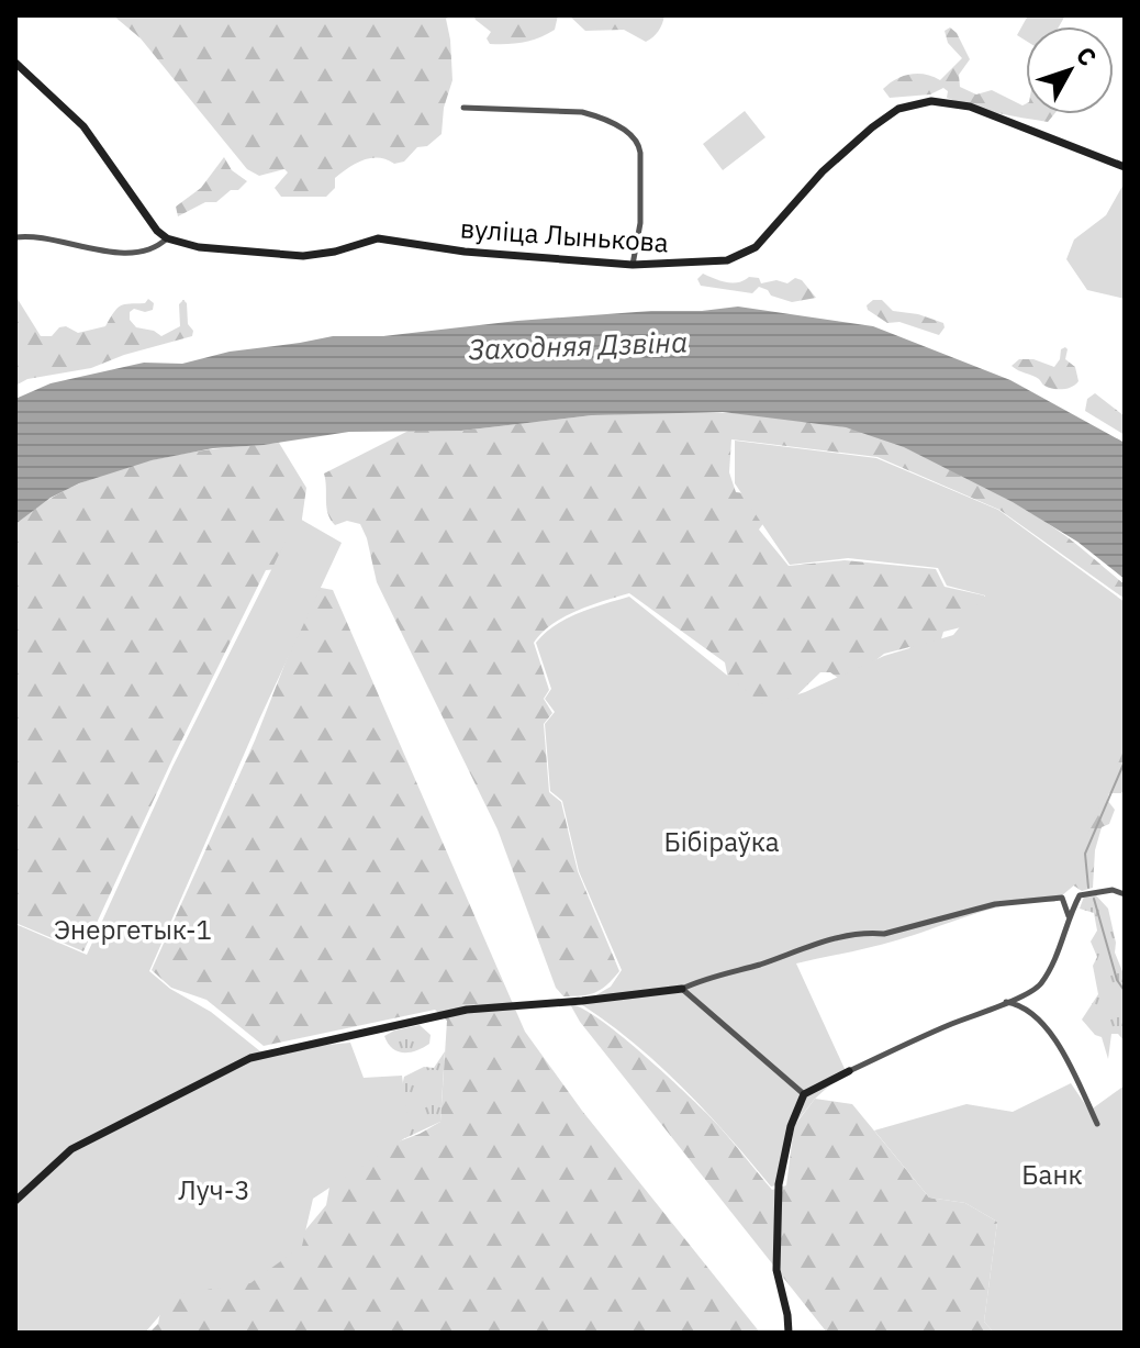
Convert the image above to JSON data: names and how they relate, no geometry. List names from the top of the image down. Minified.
{"streets":{"street":["вуліца Лынькова"]},"water":["Заходняя Дзвіна"],"parks":["Бібіраўка","Энергетык-1","Банк","Луч-3"],"north":"top right"}
